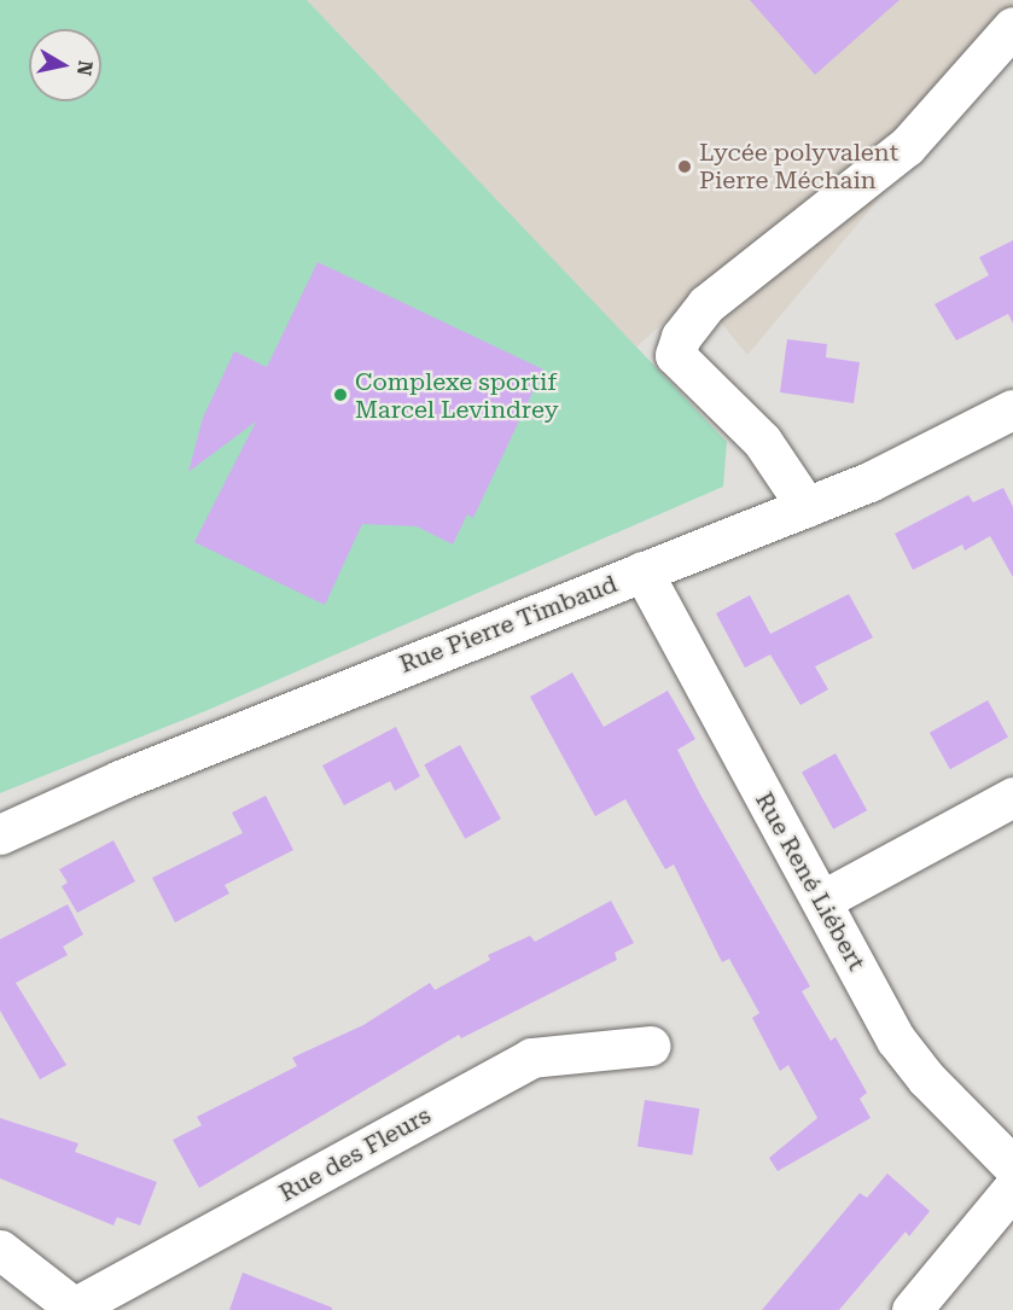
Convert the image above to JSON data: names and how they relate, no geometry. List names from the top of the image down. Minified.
{"streets":{"street":["Rue Pierre Timbaud","Rue René Liébert","Rue des Fleurs"]},"crossings":[["Rue Pierre Timbaud","Rue René Liébert"]],"places":["Lycée polyvalent Pierre Méchain","Complexe sportif Marcel Levindrey"],"north":"right"}
